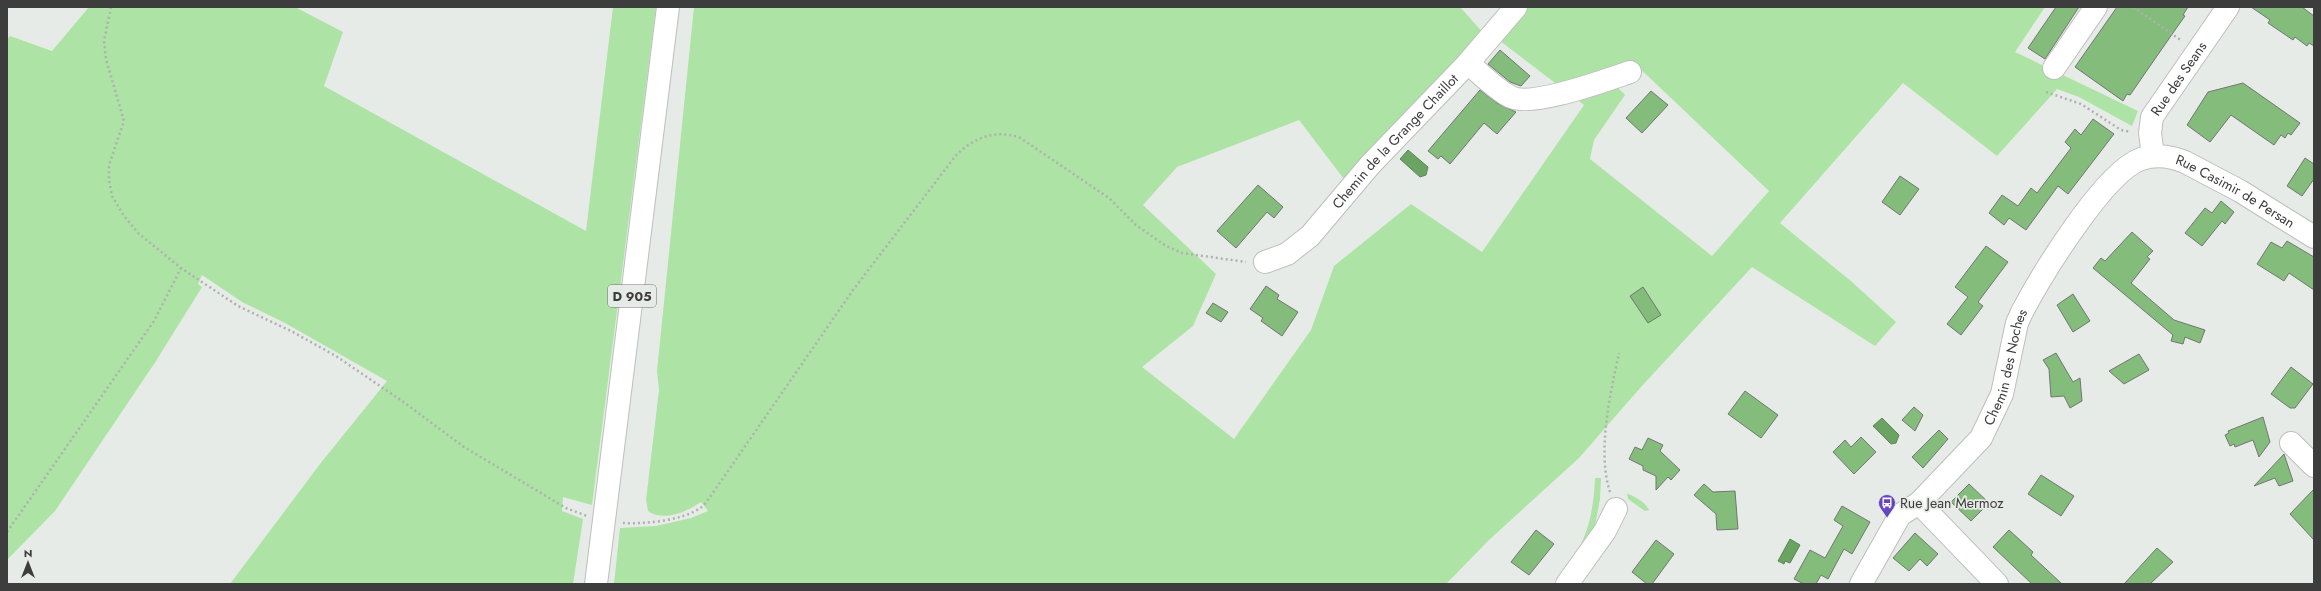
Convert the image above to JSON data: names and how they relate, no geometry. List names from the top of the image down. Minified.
{"streets":{"street":["Rue des Seans","Chemin de la Grange Chaillot","Rue Casimir de Persan","D 905","Chemin des Noches"]},"crossings":[["Rue des Seans","Rue Casimir de Persan"],["Rue des Seans","Chemin des Noches"],["Rue Casimir de Persan","Chemin des Noches"]],"places":{"bus stop":["Rue Jean Mermoz"]},"north":"top"}
